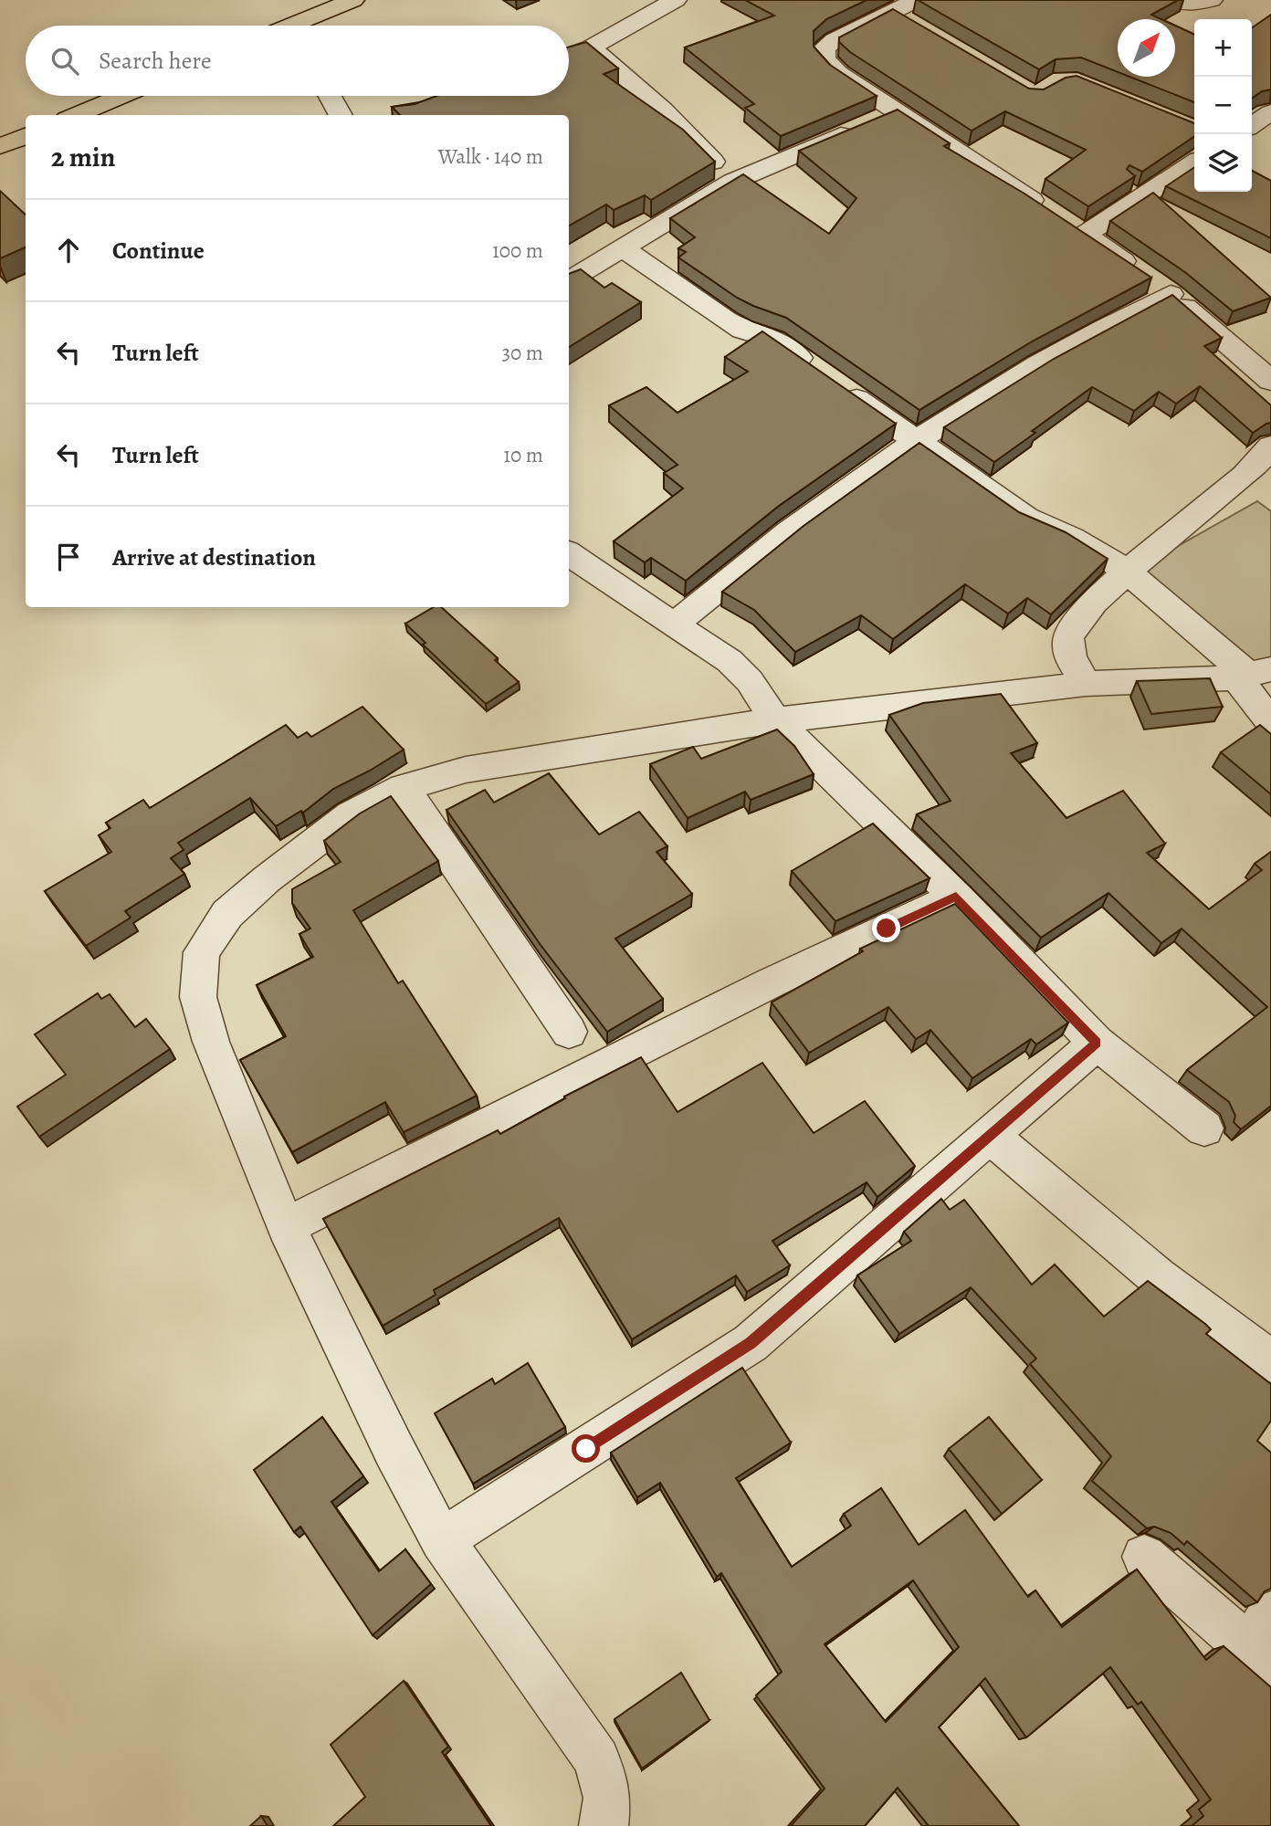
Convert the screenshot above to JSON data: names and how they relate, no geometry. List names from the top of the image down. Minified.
{"north":"top right","page":{"map_buttons":["+","−"],"search":"Search here","heading":["2 min","Walk · 140 m"],"list":[["Continue","100 m"],["Turn left","30 m"],["Turn left","10 m"],"Arrive at destination"]}}
